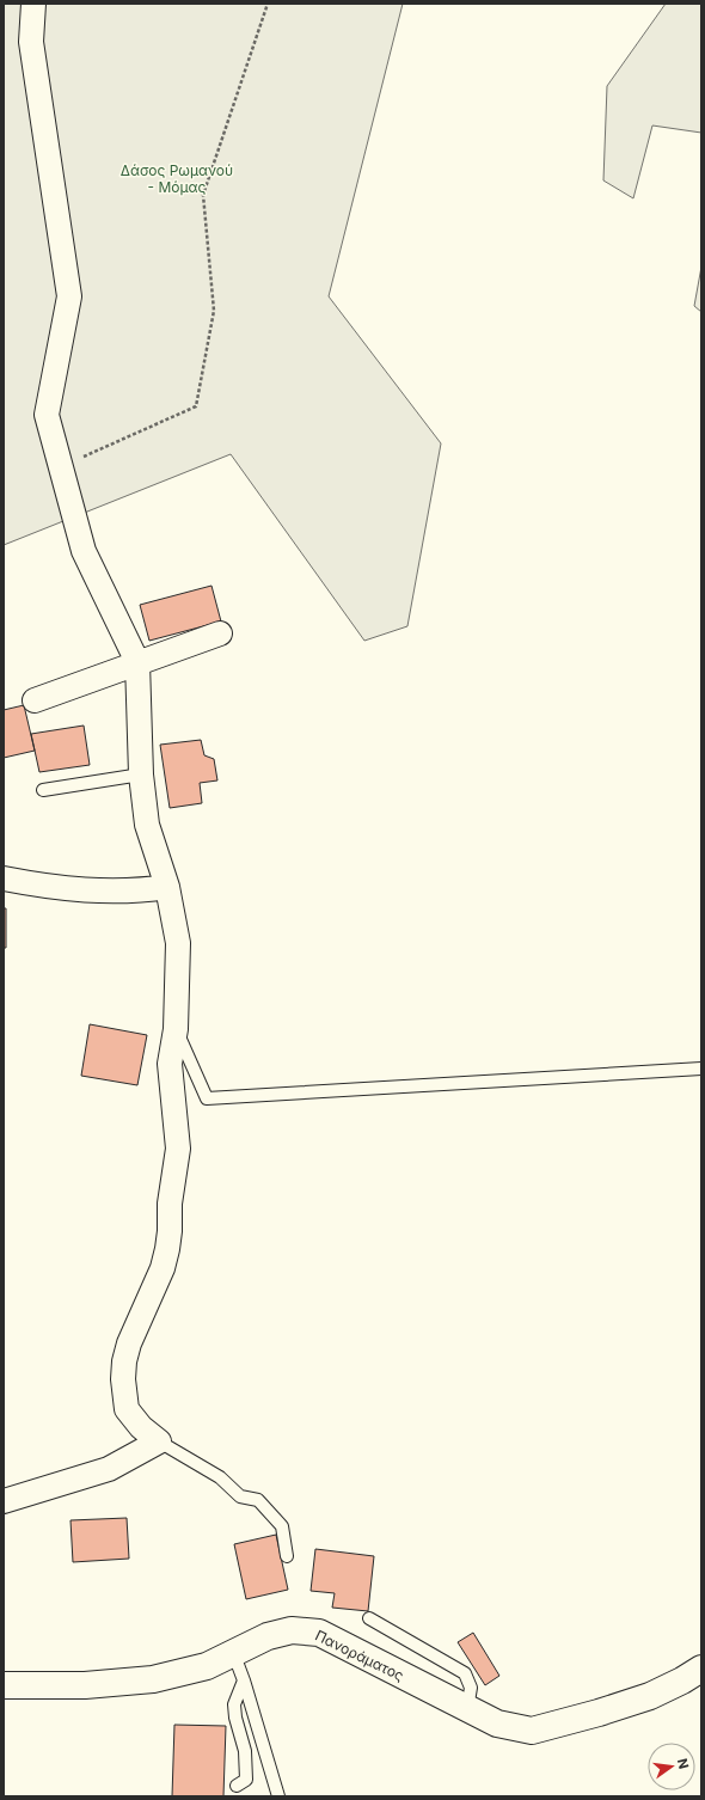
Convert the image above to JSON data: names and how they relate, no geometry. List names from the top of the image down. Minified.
{"streets":{"main road":["Πανοράματος"]},"parks":["Δάσος Ρωμανού - Μόμας"],"north":"right"}
